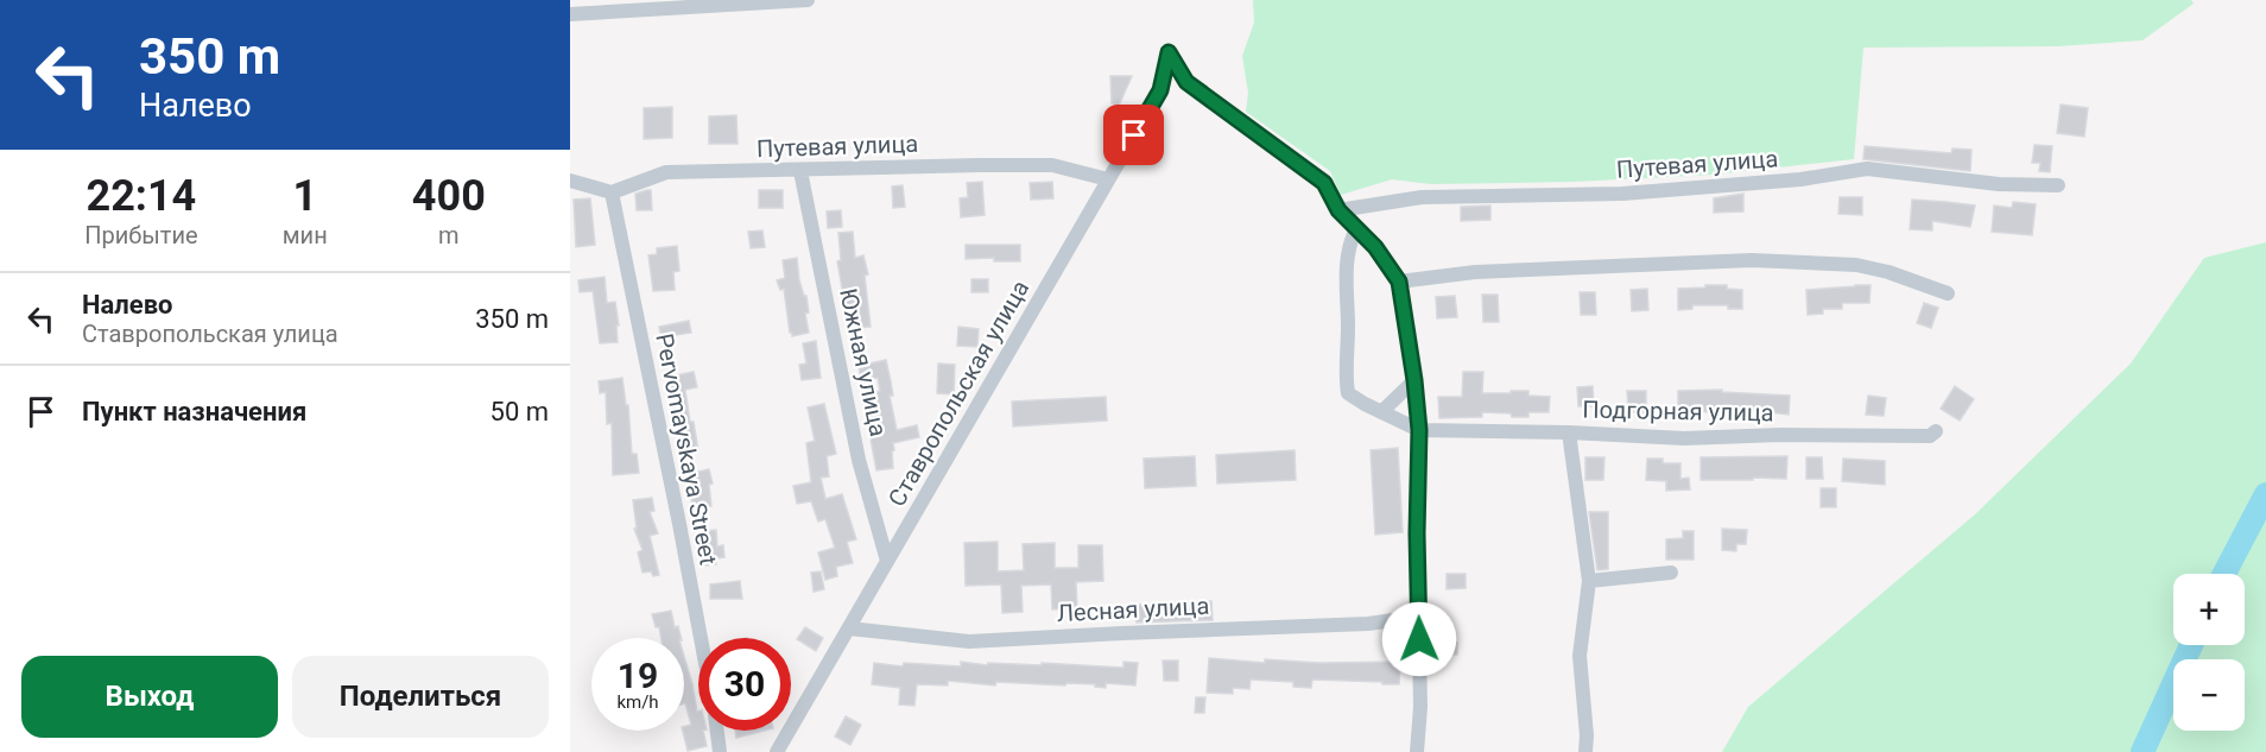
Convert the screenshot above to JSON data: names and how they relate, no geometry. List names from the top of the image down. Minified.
{"streets":{"street":["Путевая улица","Южная улица","Ставропольская улица","Подгорная улица","Pervomayskaya Street","Лесная улица"]},"crossings":[["Путевая улица","Южная улица"],["Путевая улица","Ставропольская улица"],["Путевая улица","Pervomayskaya Street"],["Южная улица","Ставропольская улица"],["Ставропольская улица","Лесная улица"]],"page":{"turn":["350 m","Налево"],"eta":["22:14","Прибытие","1","мин","400","m"],"list":[{"name":"Налево","note":"Ставропольская улица","value":"350 m"},{"name":"Пункт назначения","value":"50 m"}],"map_buttons":["+","−"],"speed":"19 km/h","limit":"30","buttons":["Выход","Поделиться"]}}
